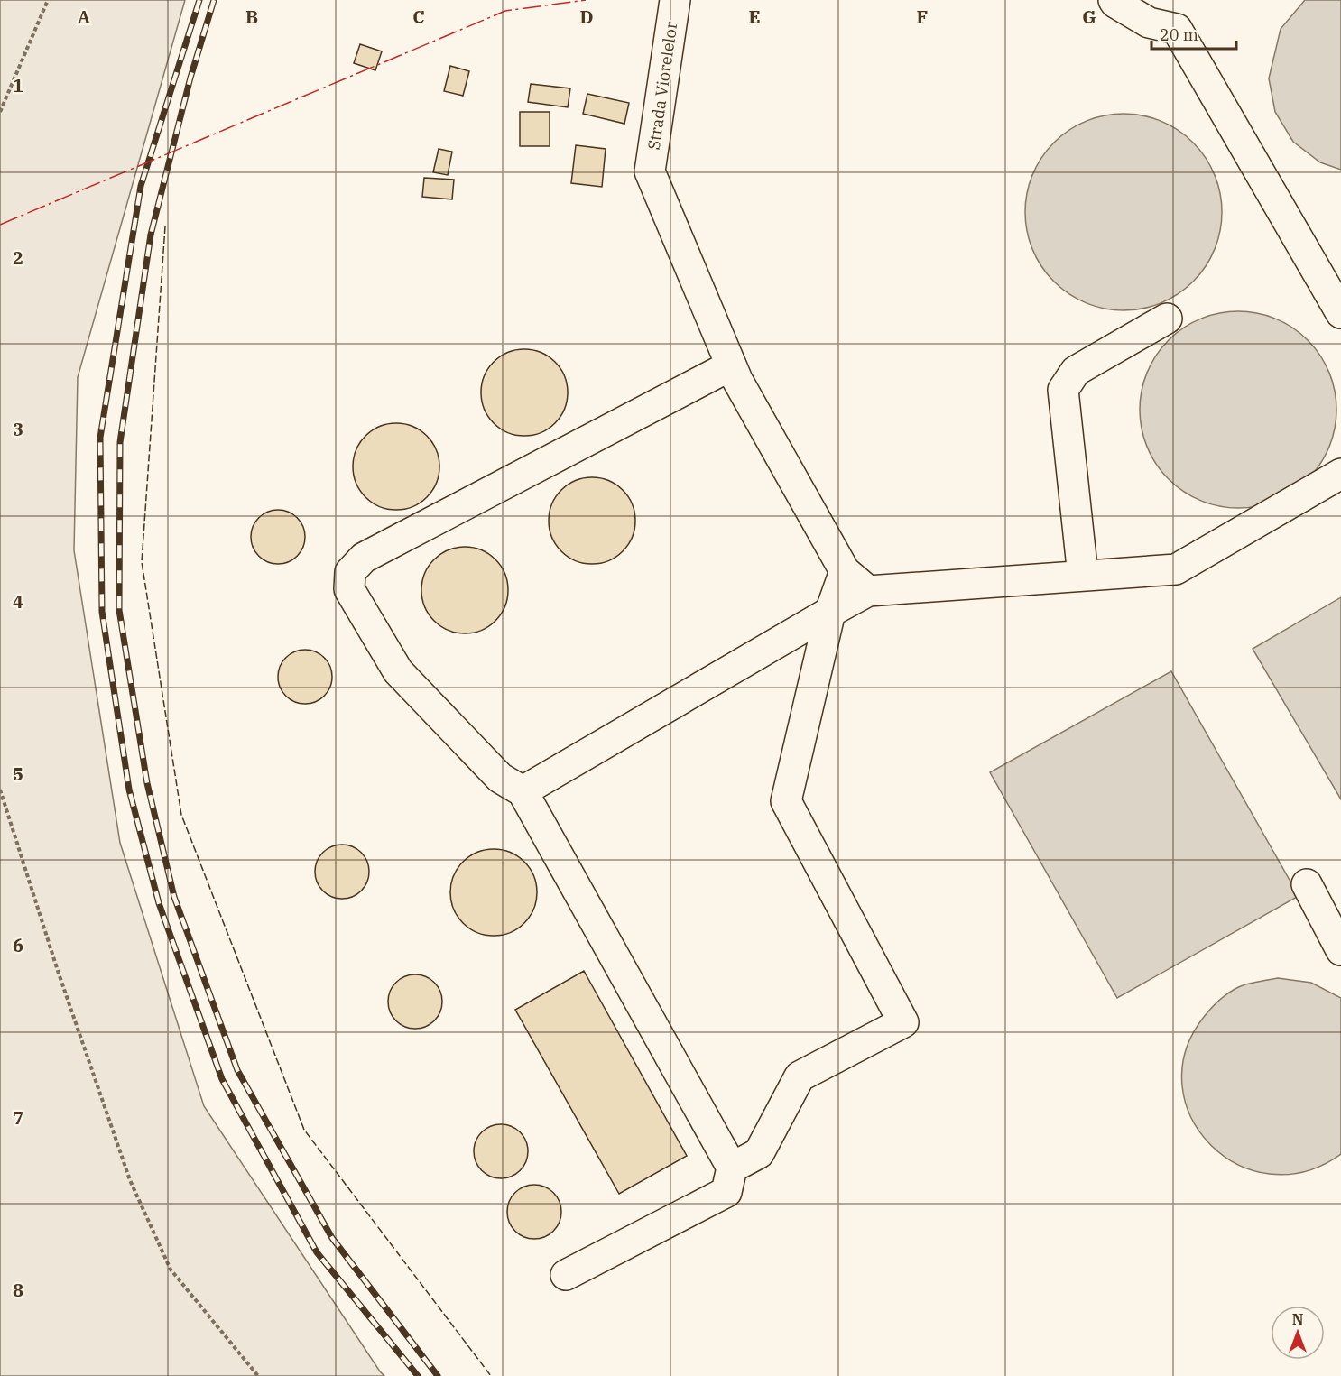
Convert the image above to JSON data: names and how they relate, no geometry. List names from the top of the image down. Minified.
{"streets":{"street":["Strada Viorelelor"]},"scale_bar":"20 m","north":"top","grid":{"columns":["A","B","C","D","E","F","G"],"rows":["1","2","3","4","5","6","7","8"]}}
